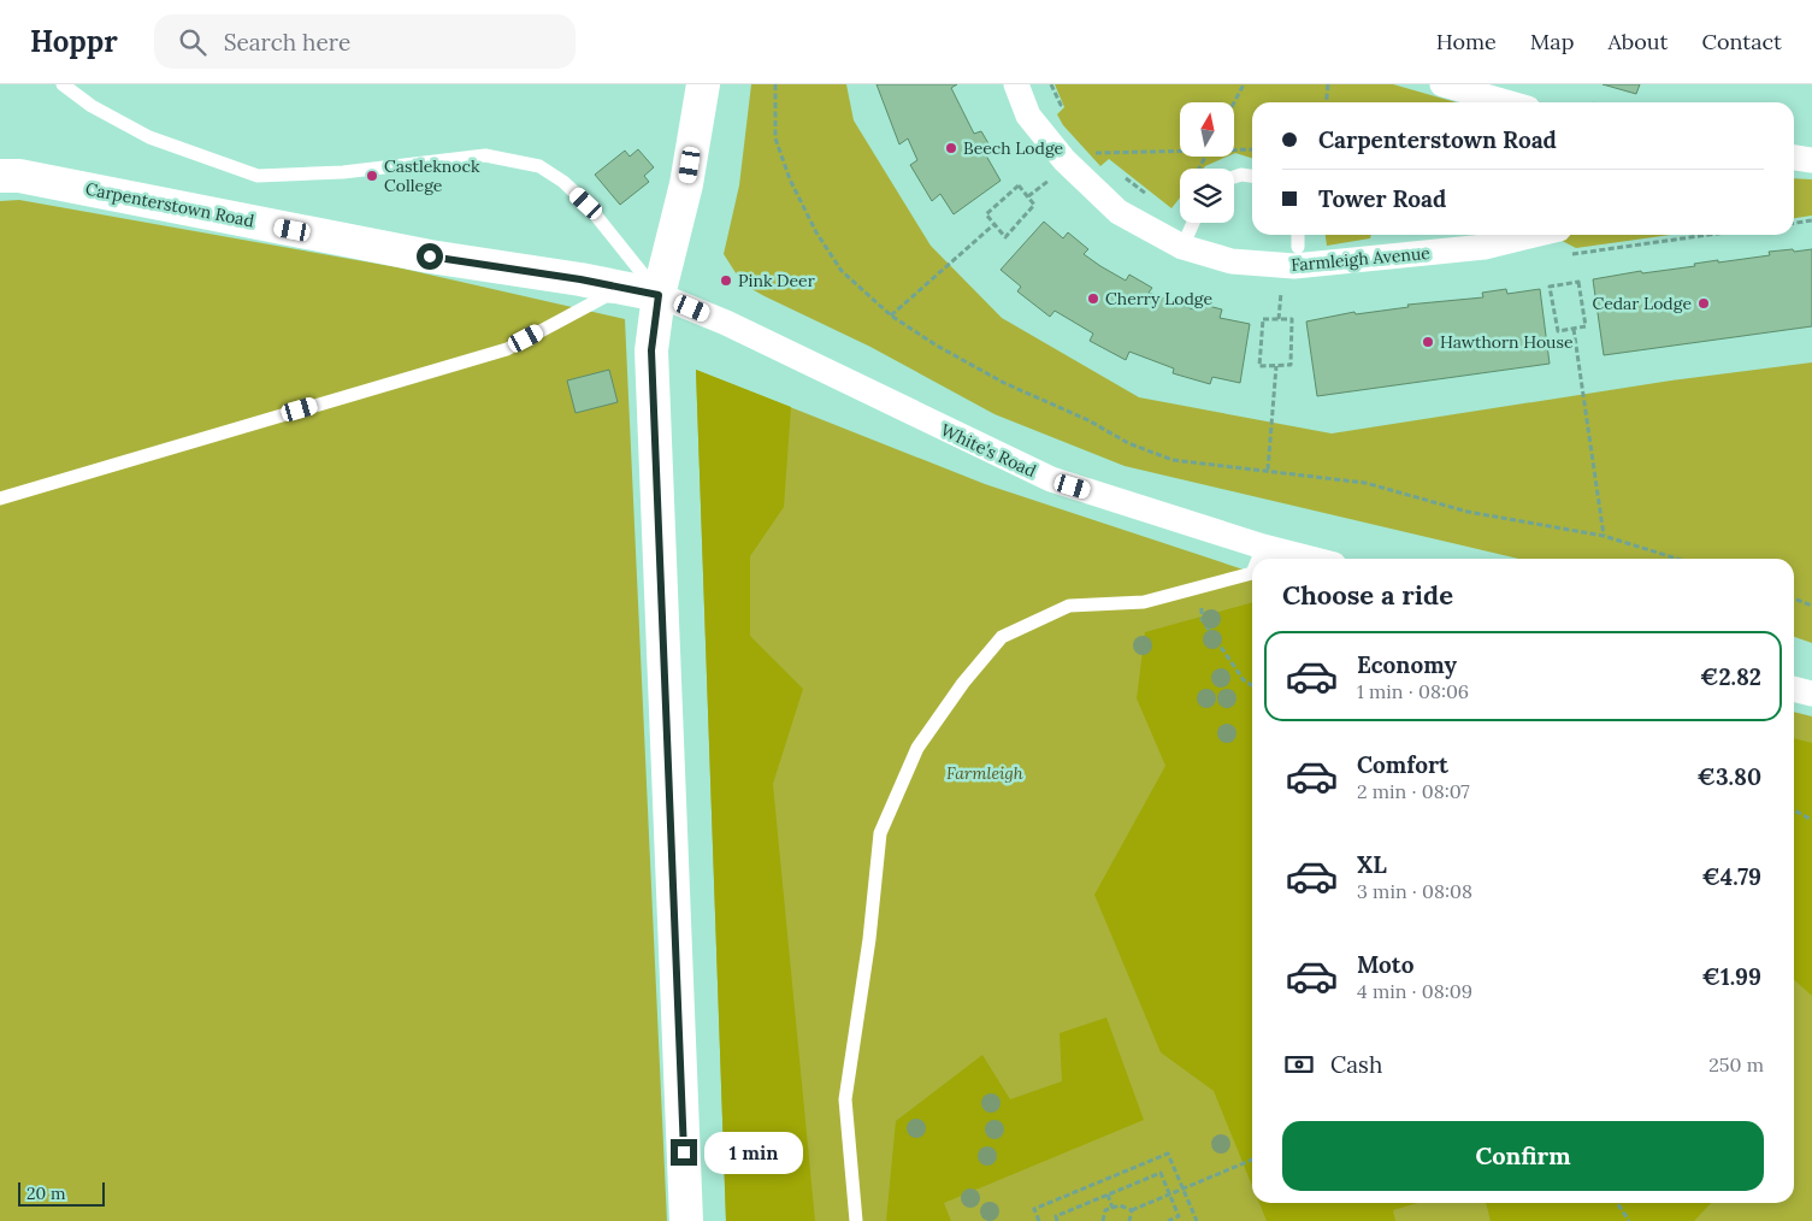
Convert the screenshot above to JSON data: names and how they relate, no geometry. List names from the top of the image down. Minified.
{"streets":{"street":["Carpenterstown Road","Farmleigh Avenue","White's Road"]},"crossings":[["Carpenterstown Road","White's Road"]],"parks":["Farmleigh"],"places":["Beech Lodge","Castleknock College","Pink Deer","Cherry Lodge","Cedar Lodge","Hawthorn House"],"scale_bar":"20 m","north":"top","page":{"header":"Hoppr","search":"Search here","nav":["Home","Map","About","Contact"],"banner":["Carpenterstown Road","Tower Road"],"heading":"Choose a ride","list":[{"name":"Economy","note":"1 min · 08:06","value":"€2.82"},{"name":"Comfort","note":"2 min · 08:07","value":"€3.80"},{"name":"XL","note":"3 min · 08:08","value":"€4.79"},{"name":"Moto","note":"4 min · 08:09","value":"€1.99"}],"pay":["Cash","250 m"],"buttons":"Confirm","bubble":"1 min","scale":"20 m"}}
